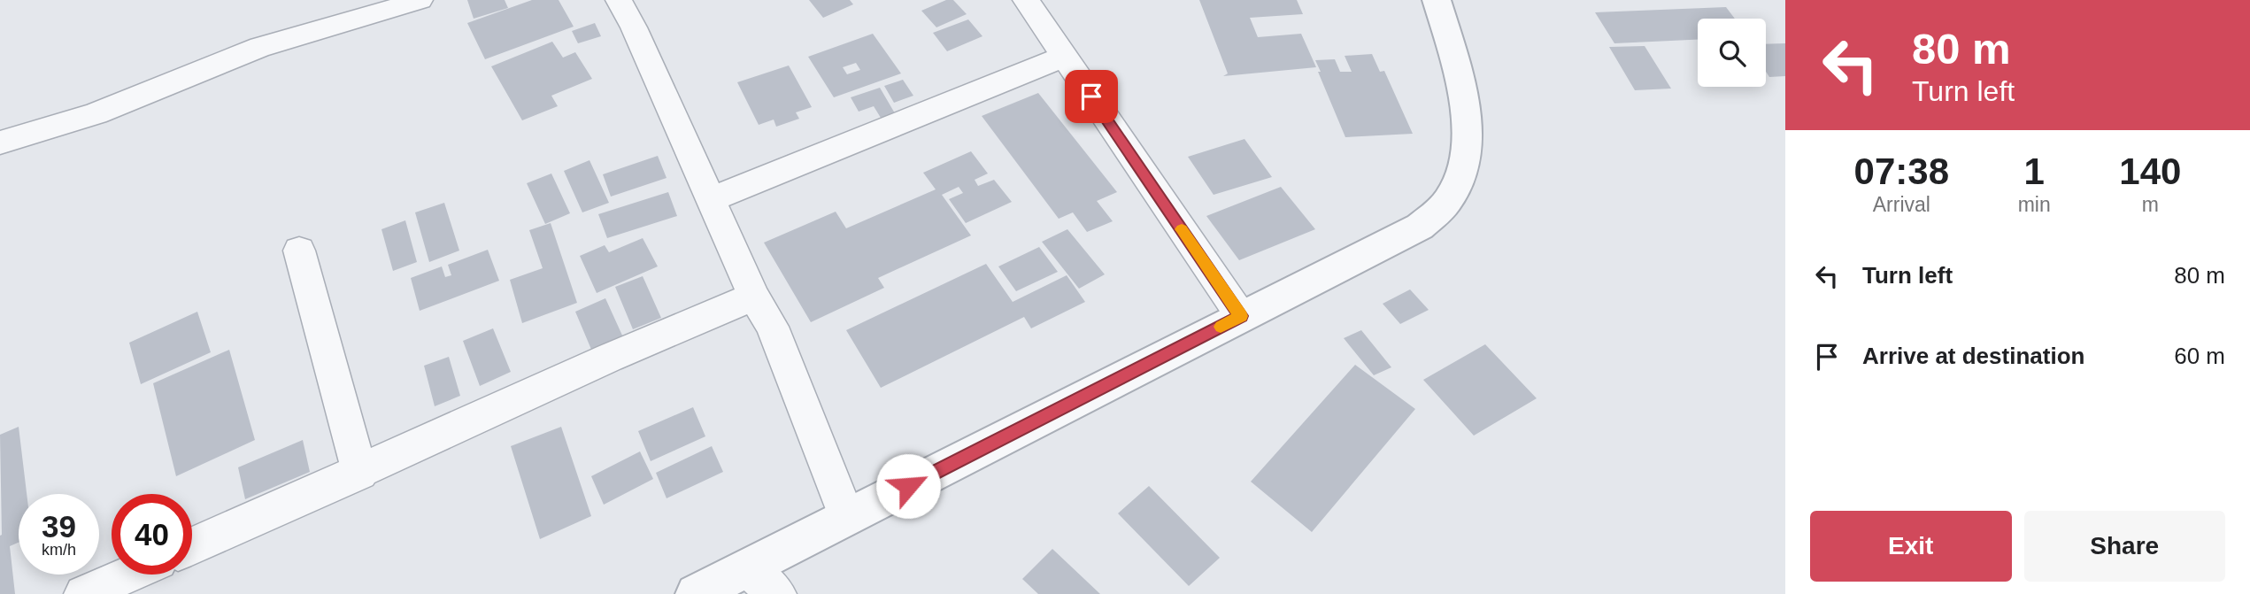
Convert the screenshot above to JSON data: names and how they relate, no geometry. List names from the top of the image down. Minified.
{"page":{"turn":["80 m","Turn left"],"eta":["07:38","Arrival","1","min","140","m"],"list":[{"name":"Turn left","value":"80 m"},{"name":"Arrive at destination","value":"60 m"}],"speed":"39 km/h","limit":"40","buttons":["Exit","Share"]}}
